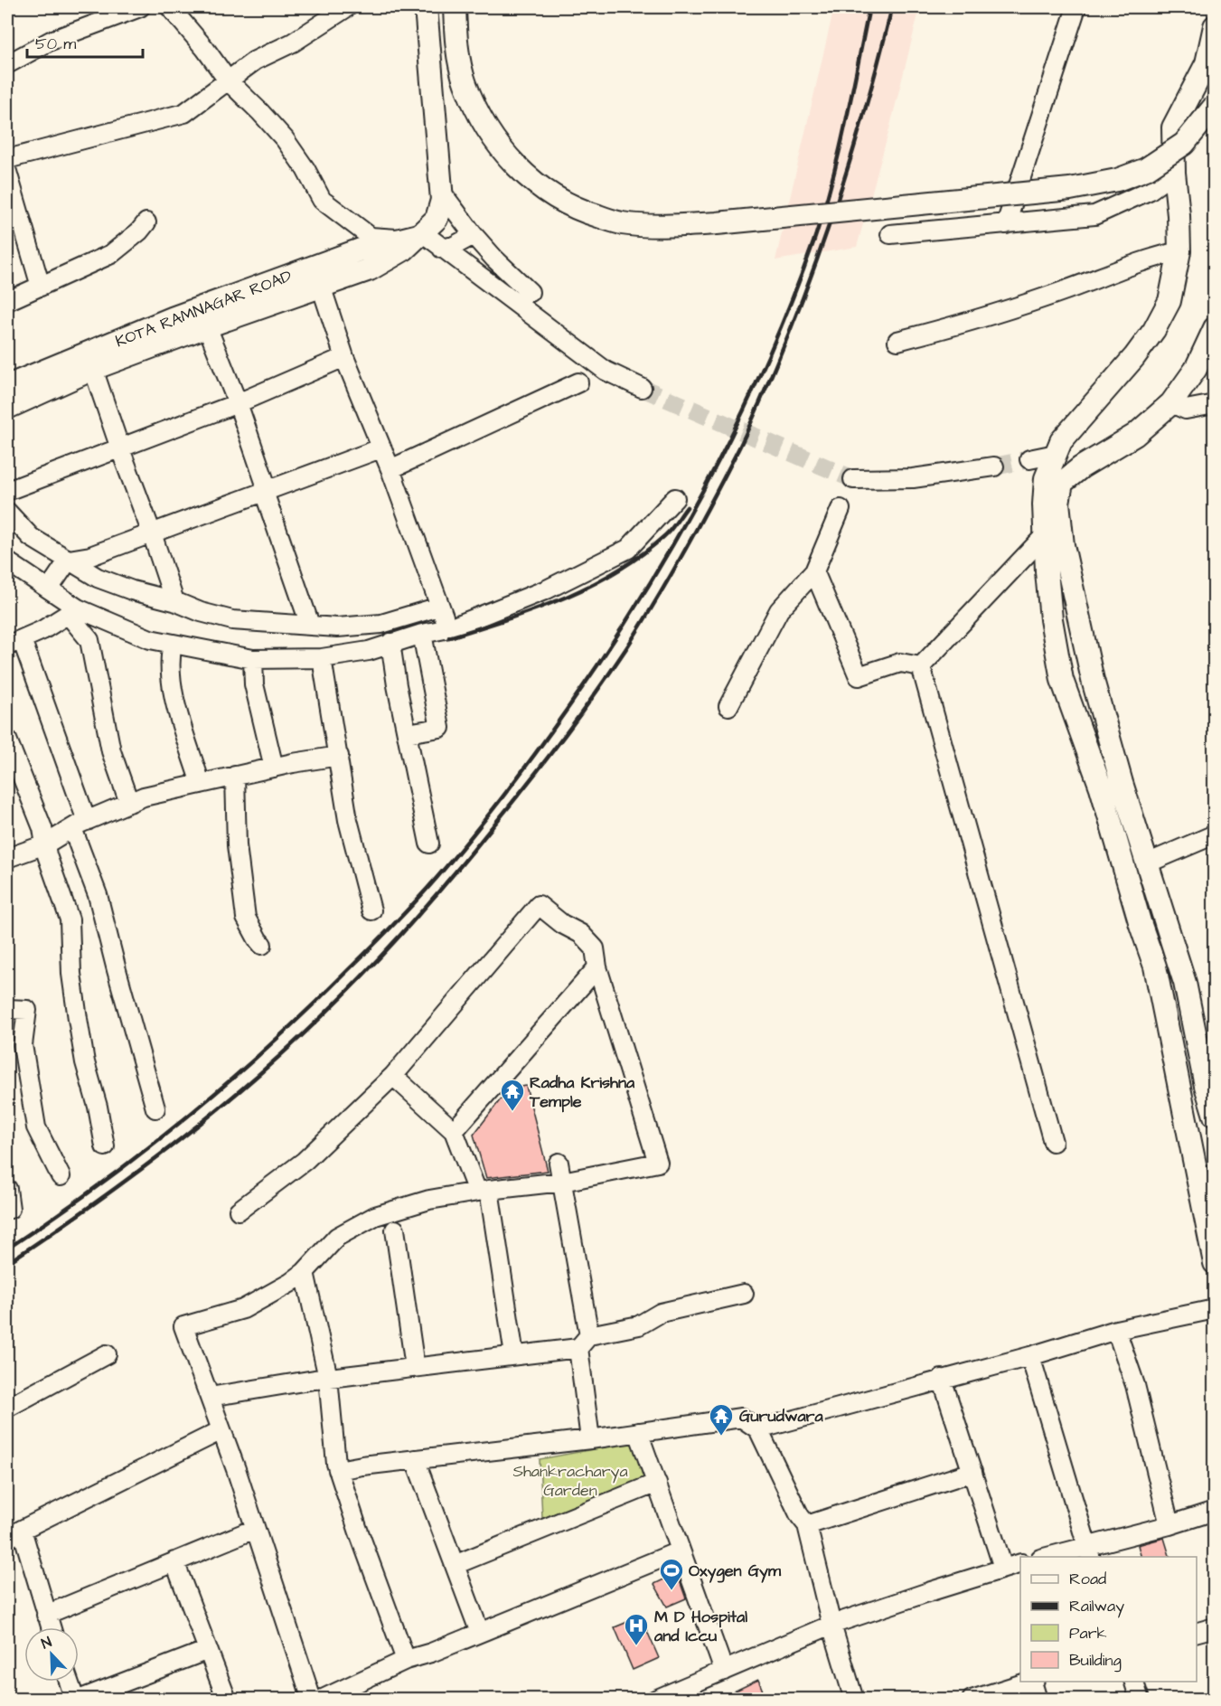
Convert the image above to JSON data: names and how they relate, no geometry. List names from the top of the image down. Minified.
{"streets":{"street":["KOTA RAMNAGAR ROAD"]},"parks":["Shankracharya Garden"],"places":{"temple":["Radha Krishna Temple","Gurudwara"],"sports":["Oxygen Gym"],"hospital":["M D Hospital and Iccu"]},"legend":["Road","Railway","Park","Building"],"scale_bar":"50 m","north":"top left"}
